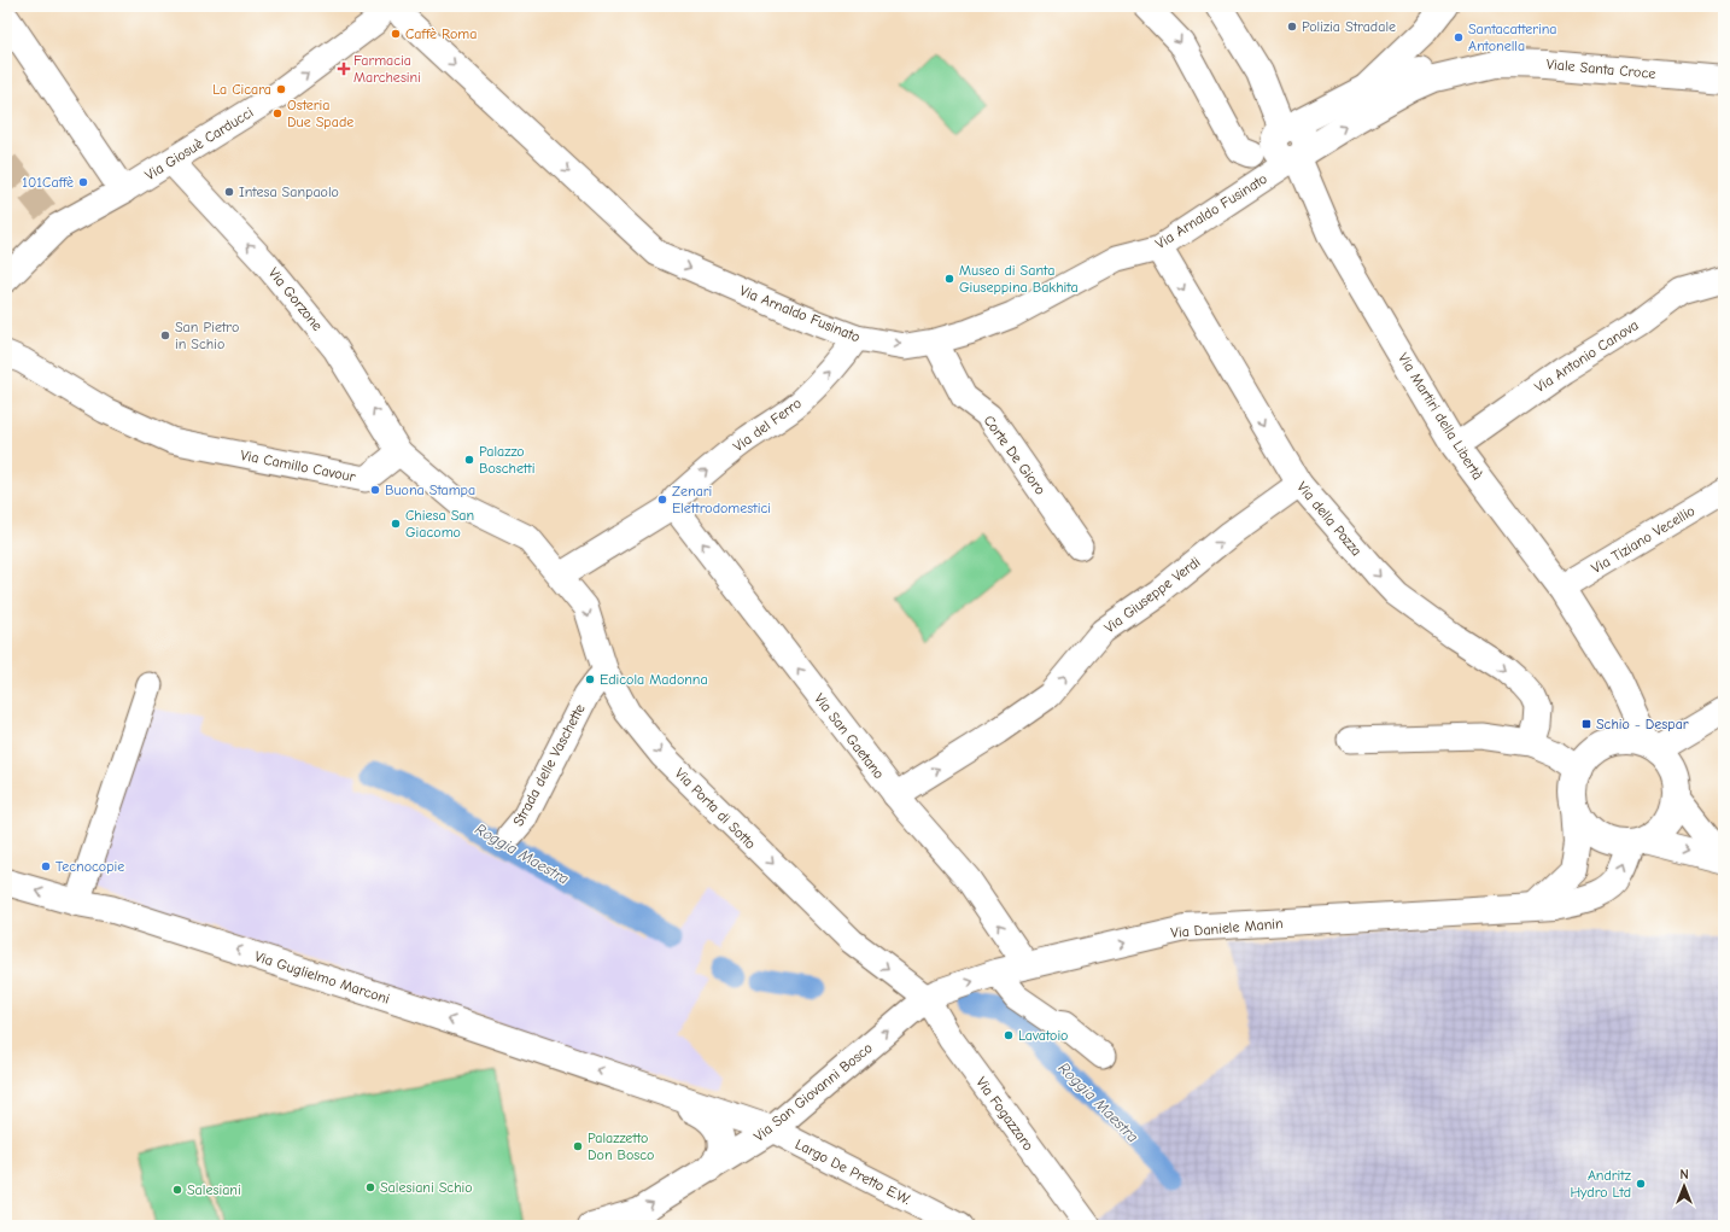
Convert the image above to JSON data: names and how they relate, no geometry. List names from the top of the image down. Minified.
{"streets":{"street":["Viale Santa Croce","Via Giosuè Carducci","Via Arnaldo Fusinato","Via Gorzone","Via Antonio Canova","Via Martiri della Libertà","Via del Ferro","Corte De Gioro","Via Camillo Cavour","Via della Pozza","Via Tiziano Vecellio","Via Giuseppe Verdi","Via San Gaetano","Strada delle Vaschette","Via Porta di Sotto","Via Daniele Manin","Via Guglielmo Marconi","Via San Giovanni Bosco","Via Fogazzaro","Largo De Pretto E.W."]},"crossings":[["Viale Santa Croce","Via Arnaldo Fusinato"],["Viale Santa Croce","Via Martiri della Libertà"],["Via Giosuè Carducci","Via Gorzone"],["Via Arnaldo Fusinato","Via Martiri della Libertà"],["Via Arnaldo Fusinato","Via del Ferro"],["Via Arnaldo Fusinato","Corte De Gioro"],["Via Arnaldo Fusinato","Via della Pozza"],["Via Gorzone","Via Camillo Cavour"],["Via Antonio Canova","Via Martiri della Libertà"],["Via Martiri della Libertà","Via Tiziano Vecellio"],["Via Martiri della Libertà","Via Daniele Manin"],["Via del Ferro","Via San Gaetano"],["Via della Pozza","Via Giuseppe Verdi"],["Via Giuseppe Verdi","Via San Gaetano"],["Via San Gaetano","Via Daniele Manin"],["Strada delle Vaschette","Via Porta di Sotto"],["Via Porta di Sotto","Via Daniele Manin"],["Via Porta di Sotto","Via San Giovanni Bosco"],["Via Porta di Sotto","Via Fogazzaro"],["Via Daniele Manin","Via San Giovanni Bosco"],["Via Daniele Manin","Via Fogazzaro"],["Via Guglielmo Marconi","Via San Giovanni Bosco"],["Via Guglielmo Marconi","Largo De Pretto E.W."],["Via San Giovanni Bosco","Via Fogazzaro"],["Via San Giovanni Bosco","Largo De Pretto E.W."]],"one_way":["Via Giosuè Carducci","Via Arnaldo Fusinato","Via Gorzone","Via del Ferro","Via della Pozza","Via Giuseppe Verdi","Via San Gaetano","Via Porta di Sotto","Via Daniele Manin","Via Guglielmo Marconi","Via San Giovanni Bosco"],"water":["Roggia Maestra"],"places":{"other":["Polizia Stradale","Caffè Roma","Santacatterina Antonella","La Cicara","Osteria Due Spade","101Caffè","Intesa Sanpaolo","Museo di Santa Giuseppina Bakhita","San Pietro in Schio","Palazzo Boschetti","Buona Stampa","Zenari Elettrodomestici","Chiesa San Giacomo","Edicola Madonna","Tecnocopie","Lavatoio","Palazzetto Don Bosco","Andritz Hydro Ltd","Salesiani Schio","Salesiani"],"health":["Farmacia Marchesini"],"transit":["Schio - Despar"]},"north":"top"}
